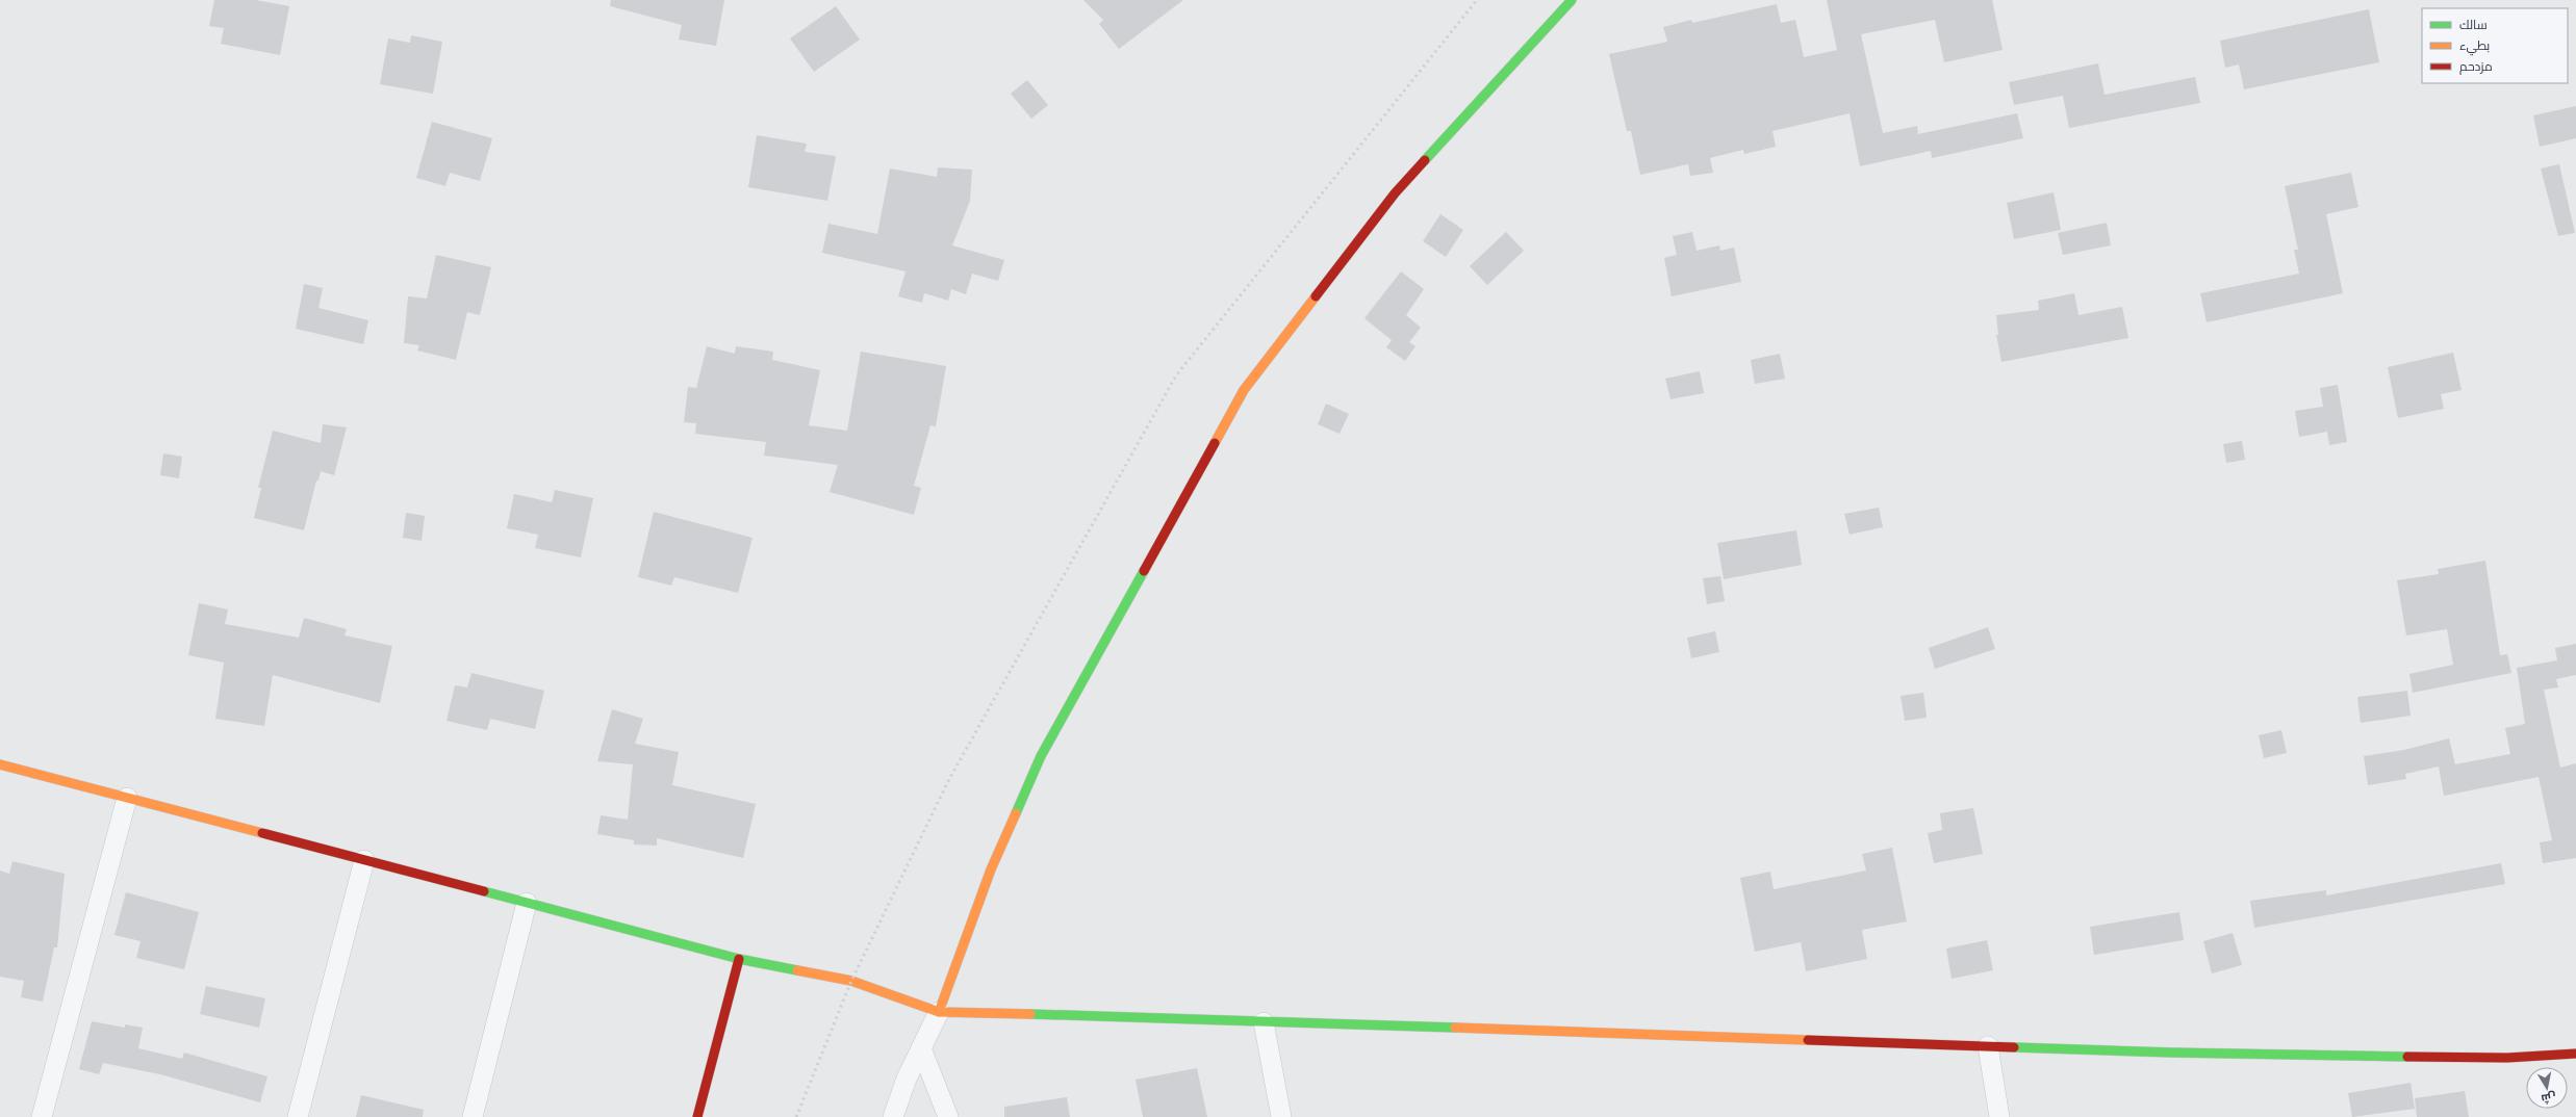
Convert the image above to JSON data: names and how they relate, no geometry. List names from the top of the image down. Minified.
{"legend":["سالك","بطيء","مزدحم"],"north":"bottom"}
